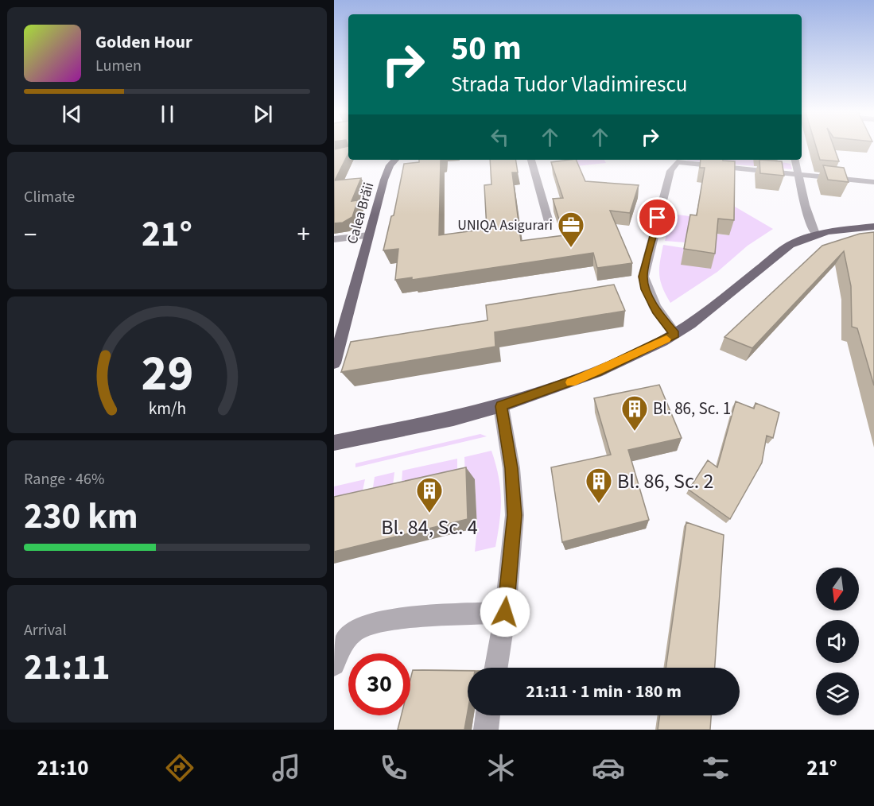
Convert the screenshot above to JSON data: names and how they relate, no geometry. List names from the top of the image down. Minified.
{"streets":{"main road":["Calea Brăii"]},"places":{"office":["UNIQA Asigurari"],"building":["Bl. 86, Sc. 1","Bl. 86, Sc. 2","Bl. 84, Sc. 4"]},"north":"bottom","page":{"turn":["50 m","Strada Tudor Vladimirescu"],"song":["Golden Hour","Lumen"],"tile":["Climate",["Range · 46%","230 km"],["Arrival","21:11"]],"heat":["−","21°","+"],"limit":"30","trip":"21:11 · 1 min · 180 m","tabs":["21:10","21°"],"gauge":["29","km/h"]}}
